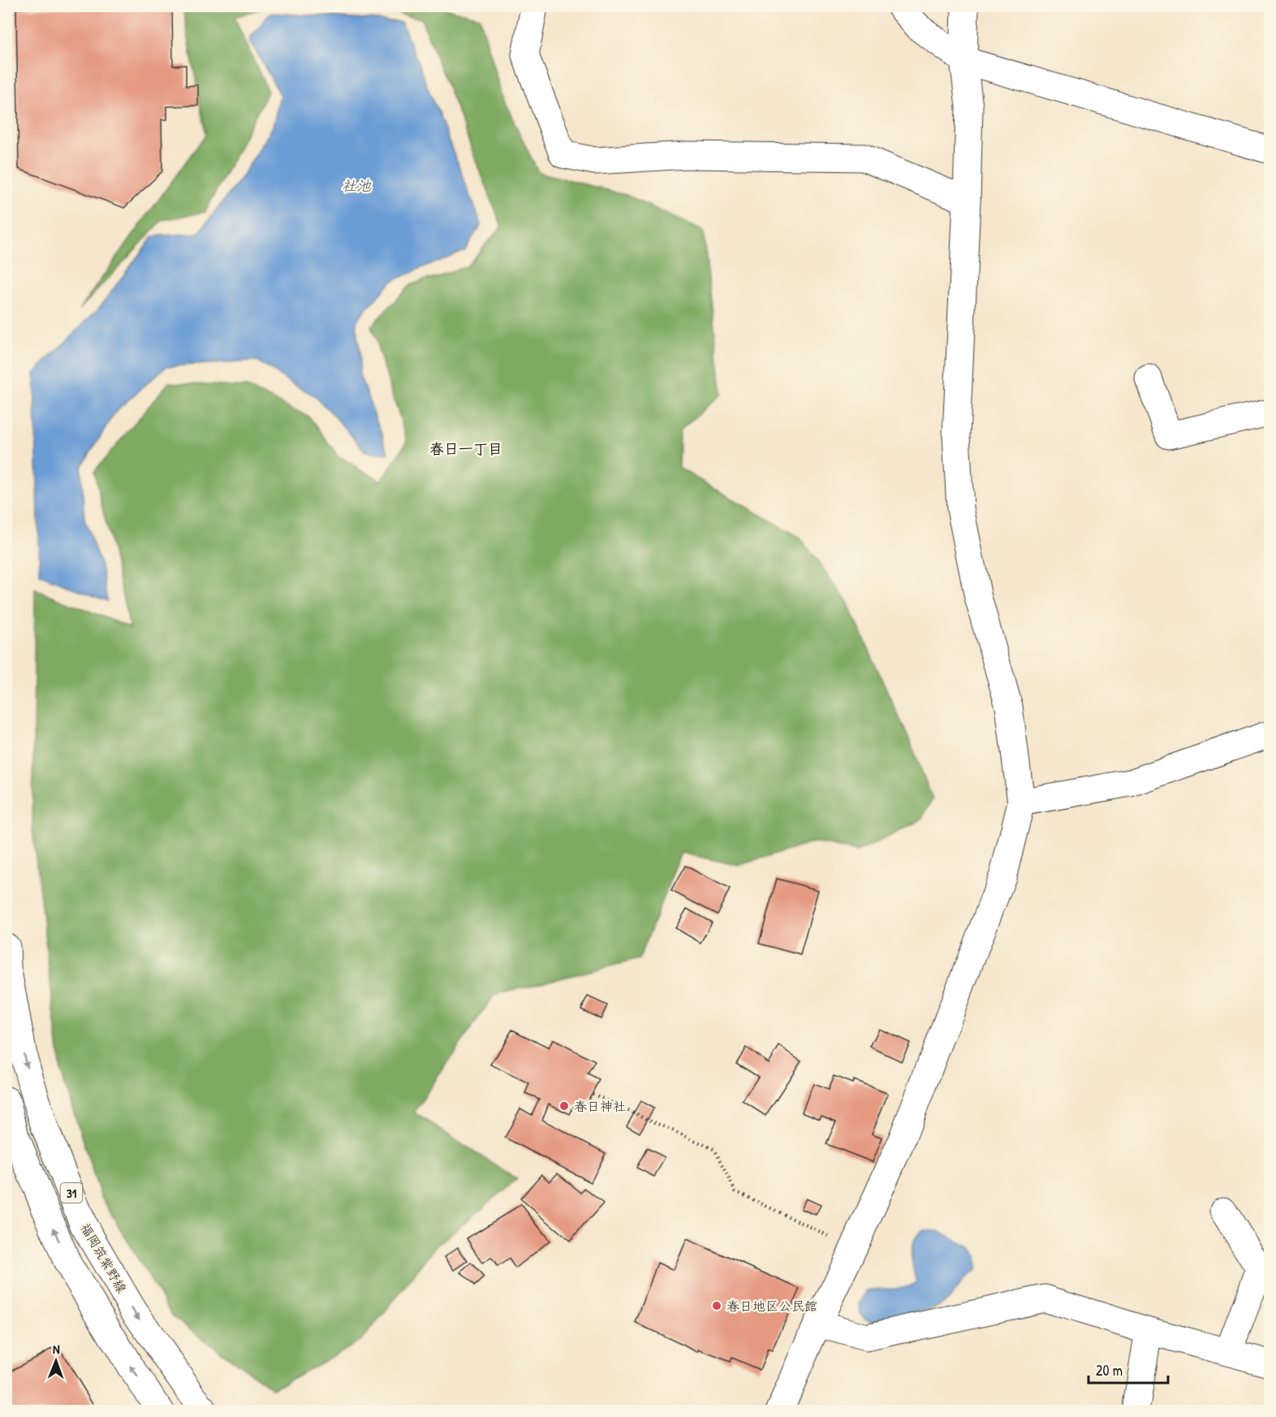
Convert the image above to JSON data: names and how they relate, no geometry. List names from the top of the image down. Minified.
{"streets":{"street":["31","福岡筑紫野線"]},"districts":["春日一丁目"],"water":["社池"],"places":["春日神社","春日地区公民館"],"scale_bar":"20 m","north":"top"}
